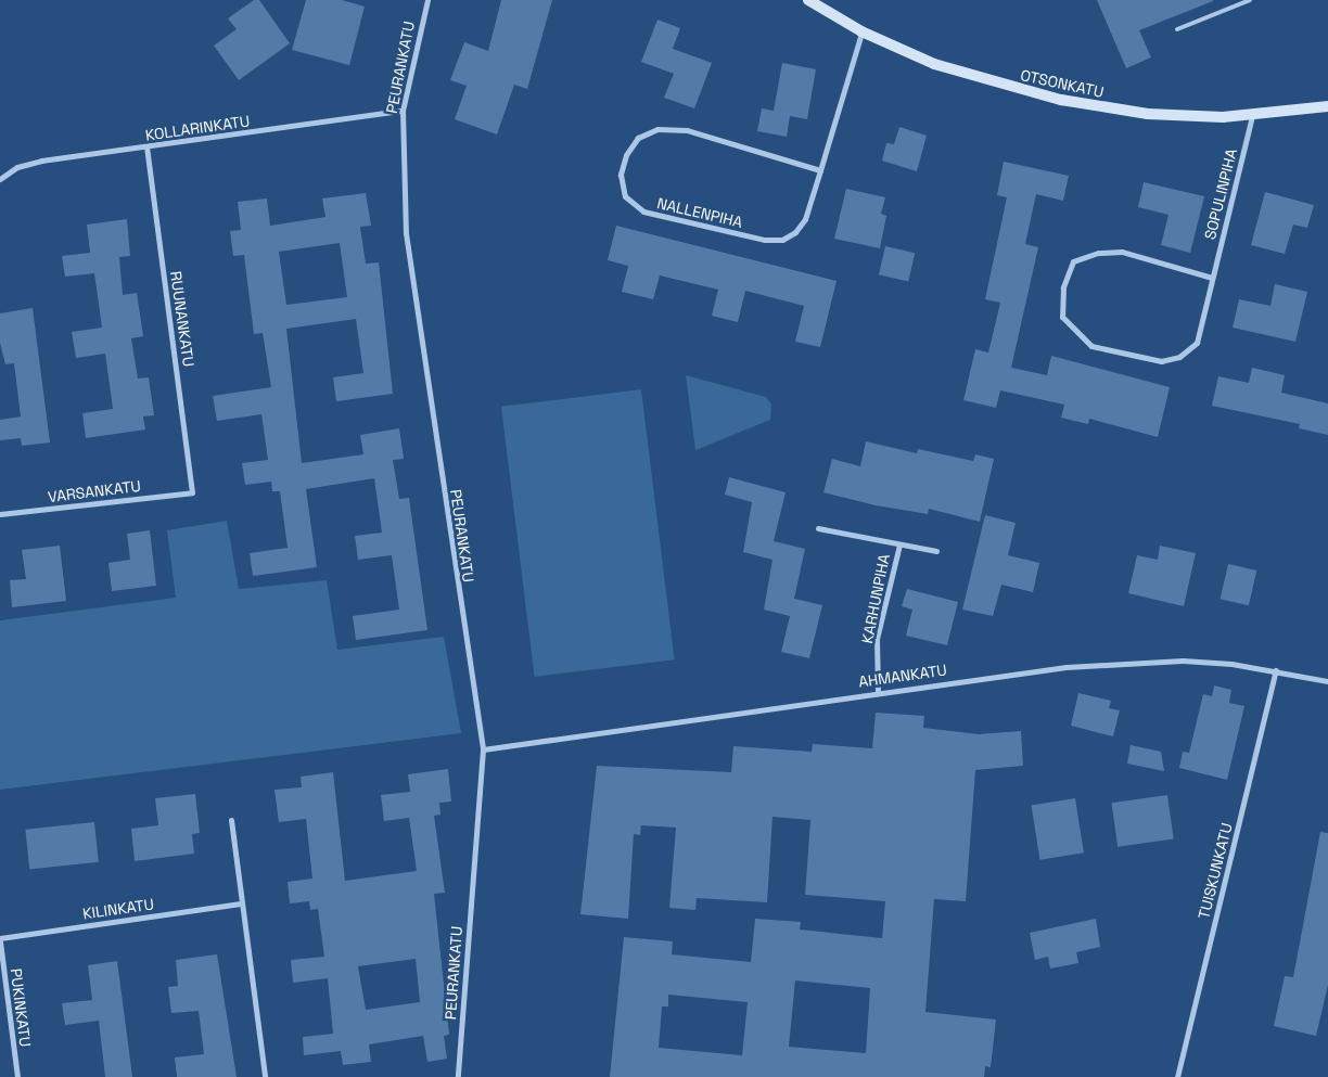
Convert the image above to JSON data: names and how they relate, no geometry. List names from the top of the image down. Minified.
{"streets":{"street":["PEURANKATU","OTSONKATU","KOLLARINKATU","SOPULINPIHA","NALLENPIHA","RUUNANKATU","VARSANKATU","KARHUNPIHA","AHMANKATU","TUISKUNKATU","KILINKATU","PUKINKATU"]},"crossings":[["PEURANKATU","KOLLARINKATU"],["PEURANKATU","AHMANKATU"],["OTSONKATU","SOPULINPIHA"],["OTSONKATU","NALLENPIHA"],["KOLLARINKATU","RUUNANKATU"],["RUUNANKATU","VARSANKATU"],["KARHUNPIHA","AHMANKATU"],["AHMANKATU","TUISKUNKATU"],["KILINKATU","PUKINKATU"]]}
